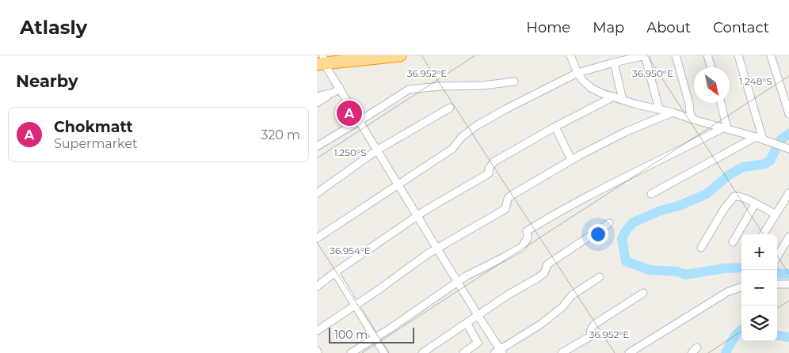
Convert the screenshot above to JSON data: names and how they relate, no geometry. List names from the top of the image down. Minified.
{"scale_bar":"100 m","north":"bottom right","page":{"header":"Atlasly","nav":["Home","Map","About","Contact"],"heading":"Nearby","pins":"A","list":[{"mark":"A","name":"Chokmatt","note":"Supermarket","value":"320 m"}],"map_buttons":["+","−"],"scale":"100 m"},"coordinates":["36.952°E","36.950°E","1.248°S","1.250°S","36.954°E"]}
